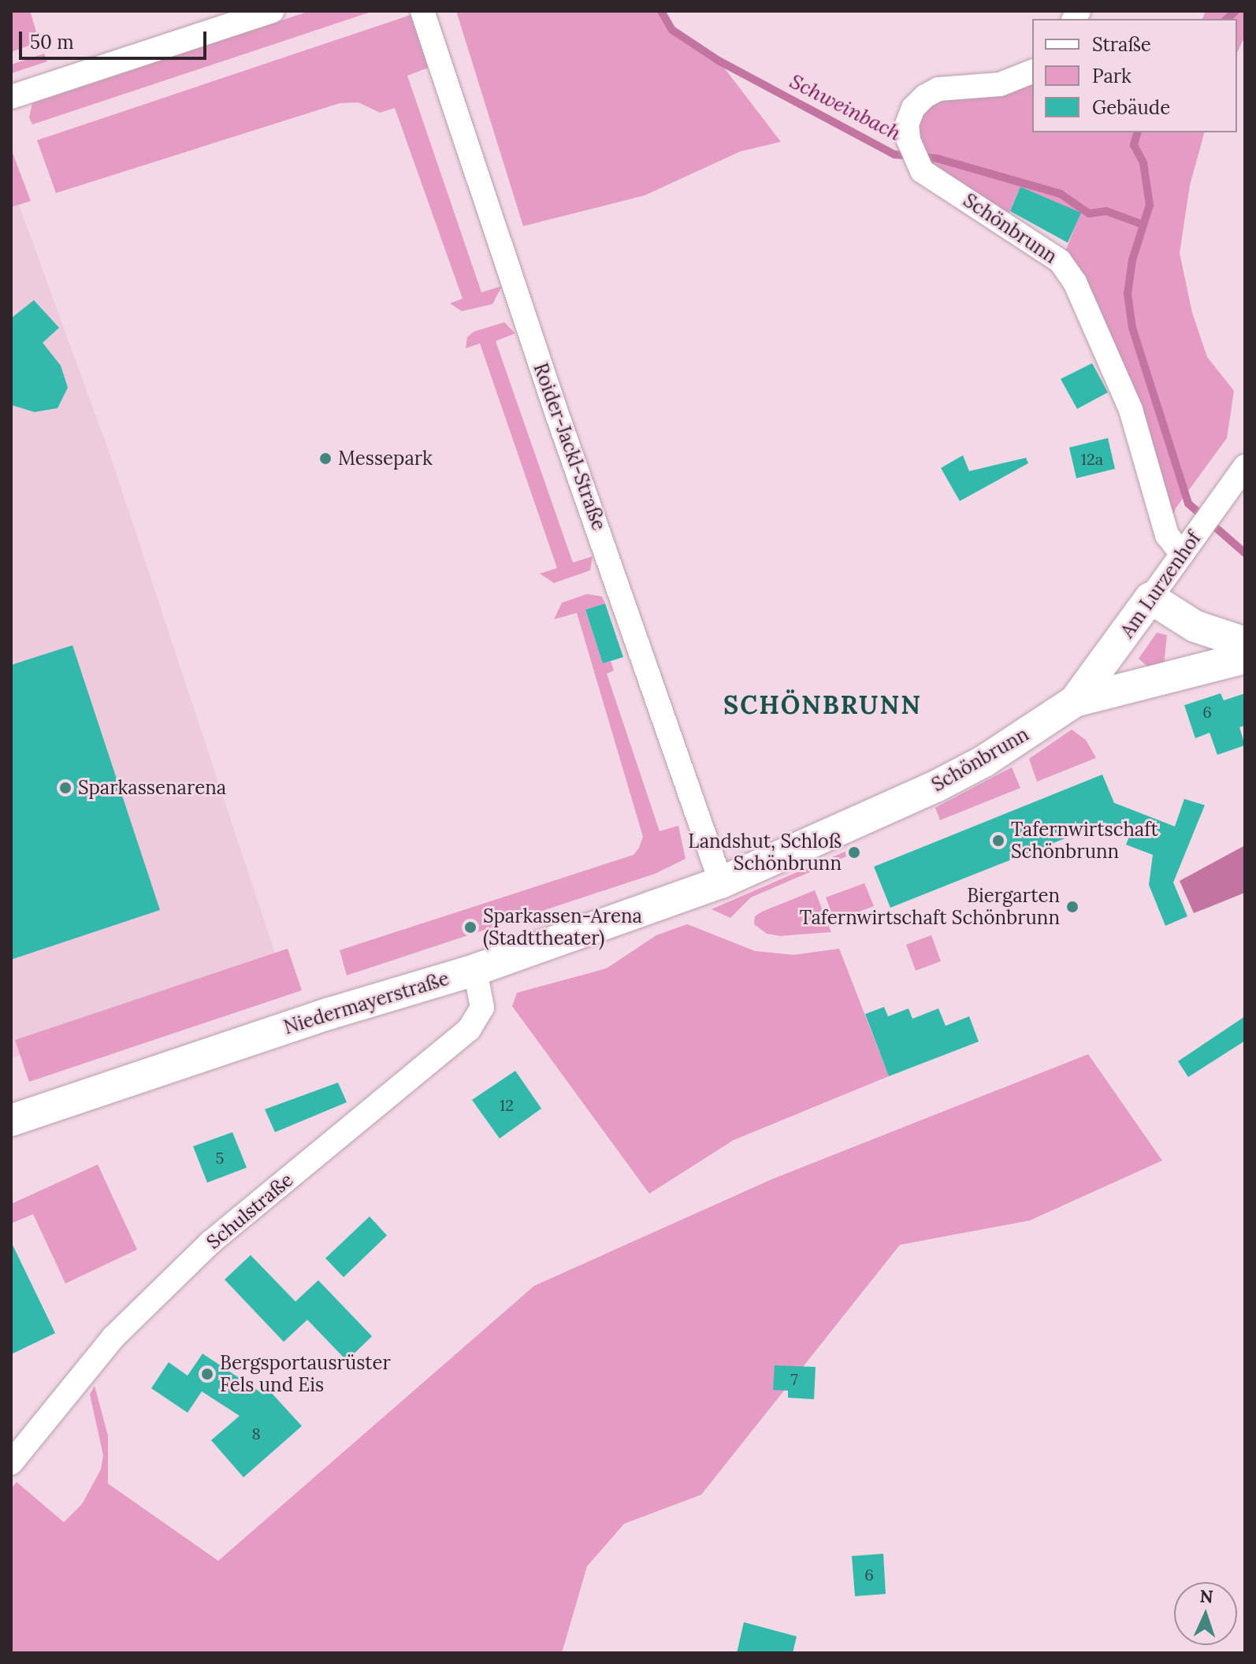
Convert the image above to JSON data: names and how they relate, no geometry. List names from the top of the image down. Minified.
{"streets":{"main road":["Schönbrunn","Am Lurzenhof","Niedermayerstraße"],"street":["Roider-Jackl-Straße","Schulstraße"]},"crossings":[["Schönbrunn","Roider-Jackl-Straße"],["Schönbrunn","Am Lurzenhof"],["Schönbrunn","Niedermayerstraße"],["Roider-Jackl-Straße","Niedermayerstraße"],["Niedermayerstraße","Schulstraße"]],"districts":["SCHÖNBRUNN"],"water":["Schweinbach"],"places":["Messepark","Sparkassenarena","Tafernwirtschaft Schönbrunn","Landshut, Schloß Schönbrunn","Biergarten Tafernwirtschaft Schönbrunn","Sparkassen-Arena (Stadttheater)","Bergsportausrüster Fels und Eis"],"house_numbers":["12a","6","12","5","7","8","6"],"legend":["Straße","Park","Gebäude"],"scale_bar":"50 m","north":"top"}
